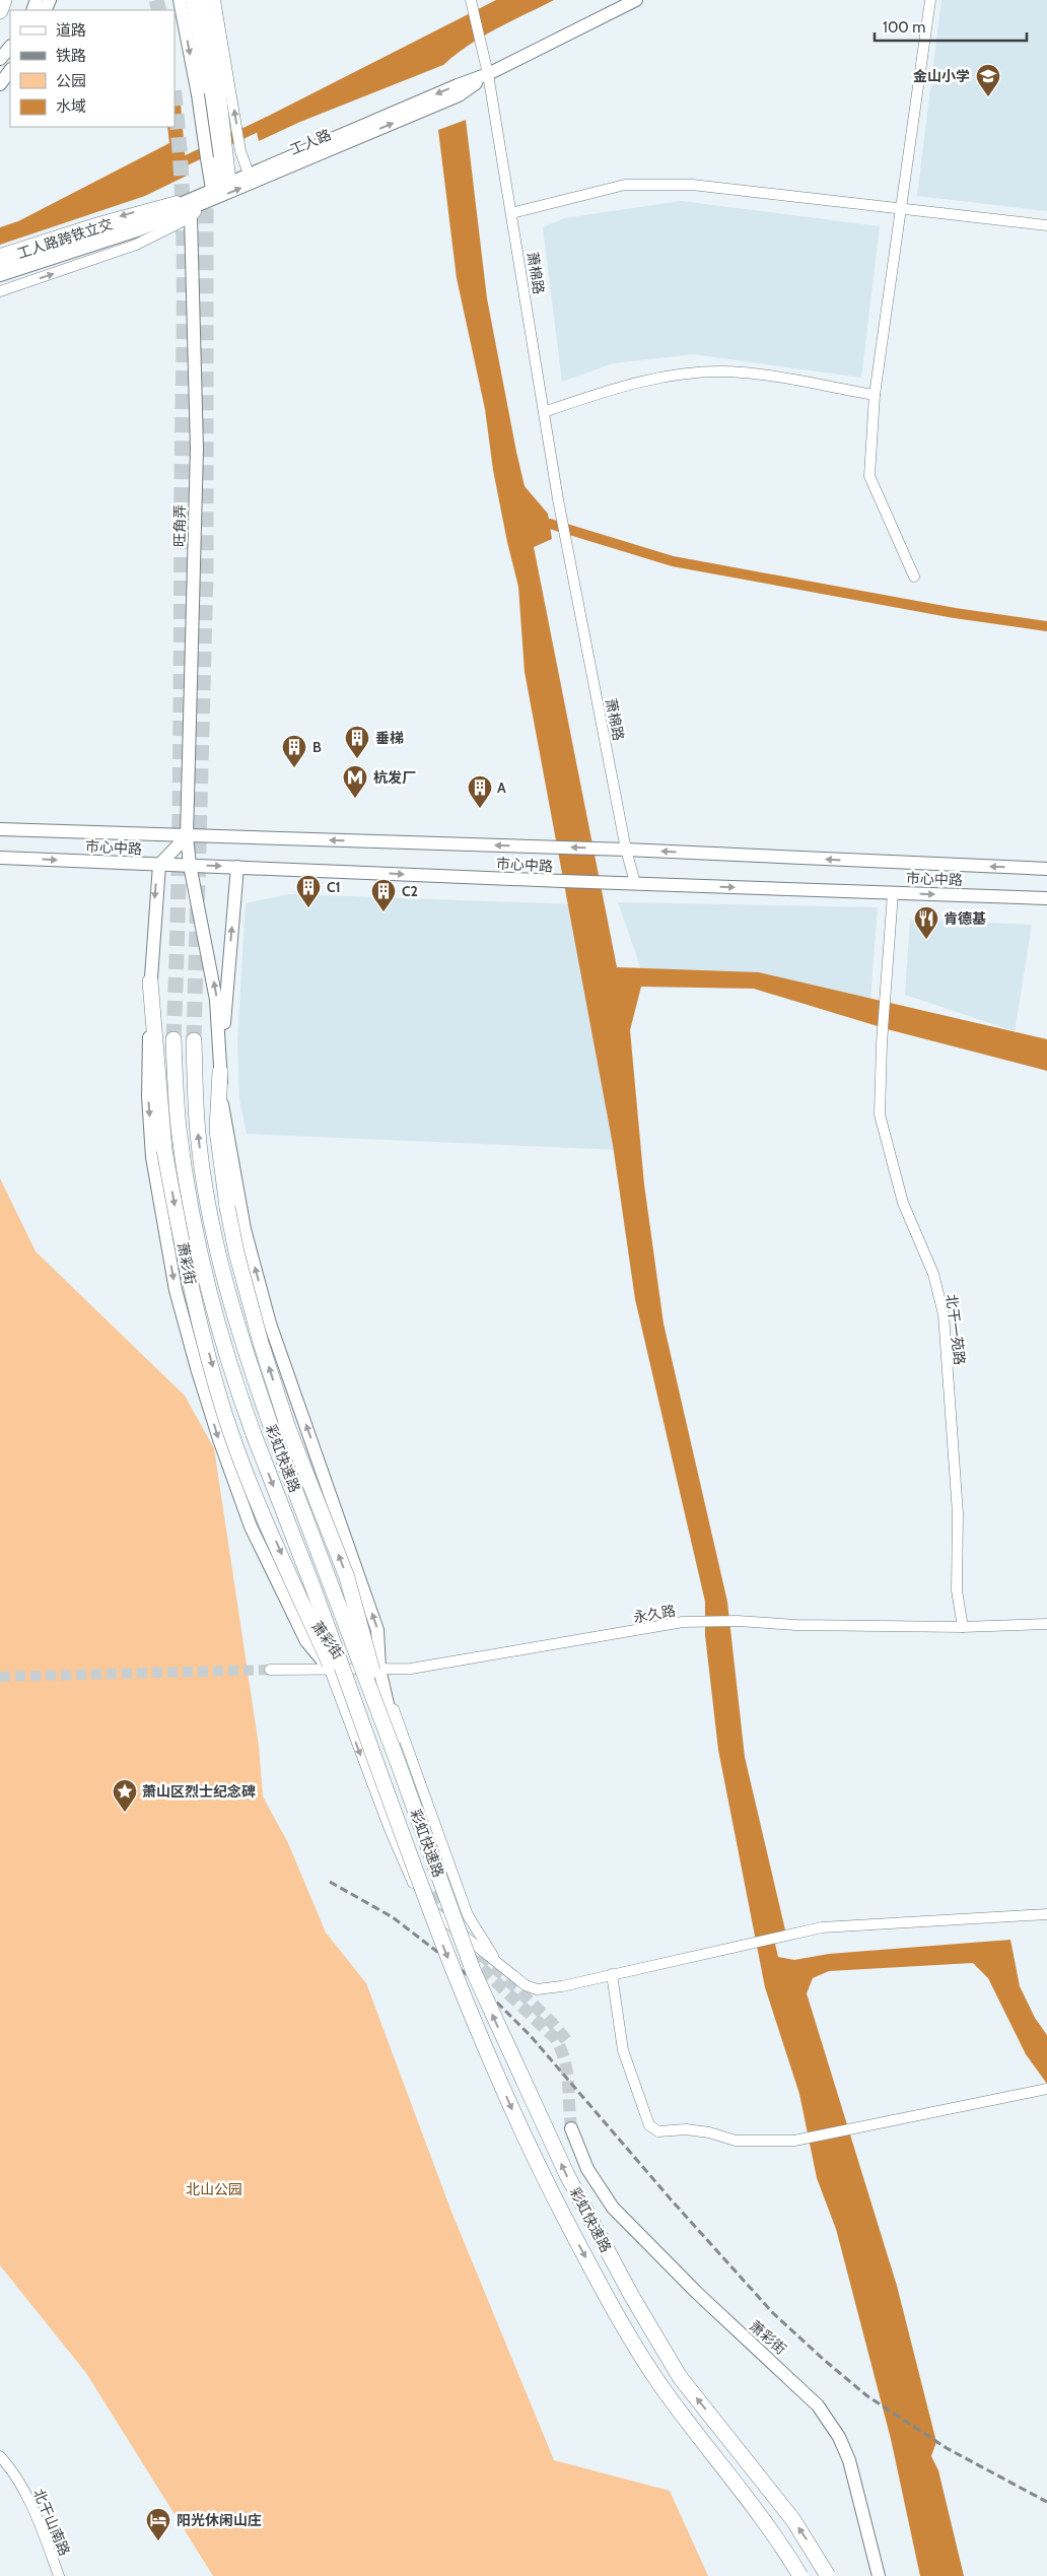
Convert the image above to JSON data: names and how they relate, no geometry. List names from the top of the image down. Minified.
{"streets":{"highway":["彩虹快速路"],"main road":["工人路","工人路跨铁立交","旺角弄","市心中路","萧彩街"],"street":["萧棉路","北干一苑路","永久路","北干山南路"]},"crossings":[["工人路","工人路跨铁立交"],["工人路","萧棉路"],["萧棉路","市心中路"],["旺角弄","市心中路"],["市心中路","萧彩街"],["市心中路","北干一苑路"],["萧彩街","永久路"],["北干一苑路","永久路"]],"parks":["北山公园"],"places":{"school or university":["金山小学"],"building":["垂梯","B","A","C1","C2"],"metro station":["杭发厂"],"restaurant":["肯德基"],"place":["萧山区烈士纪念碑"],"hotel":["阳光休闲山庄"]},"legend":["道路","铁路","公园","水域"],"scale_bar":"100 m"}
